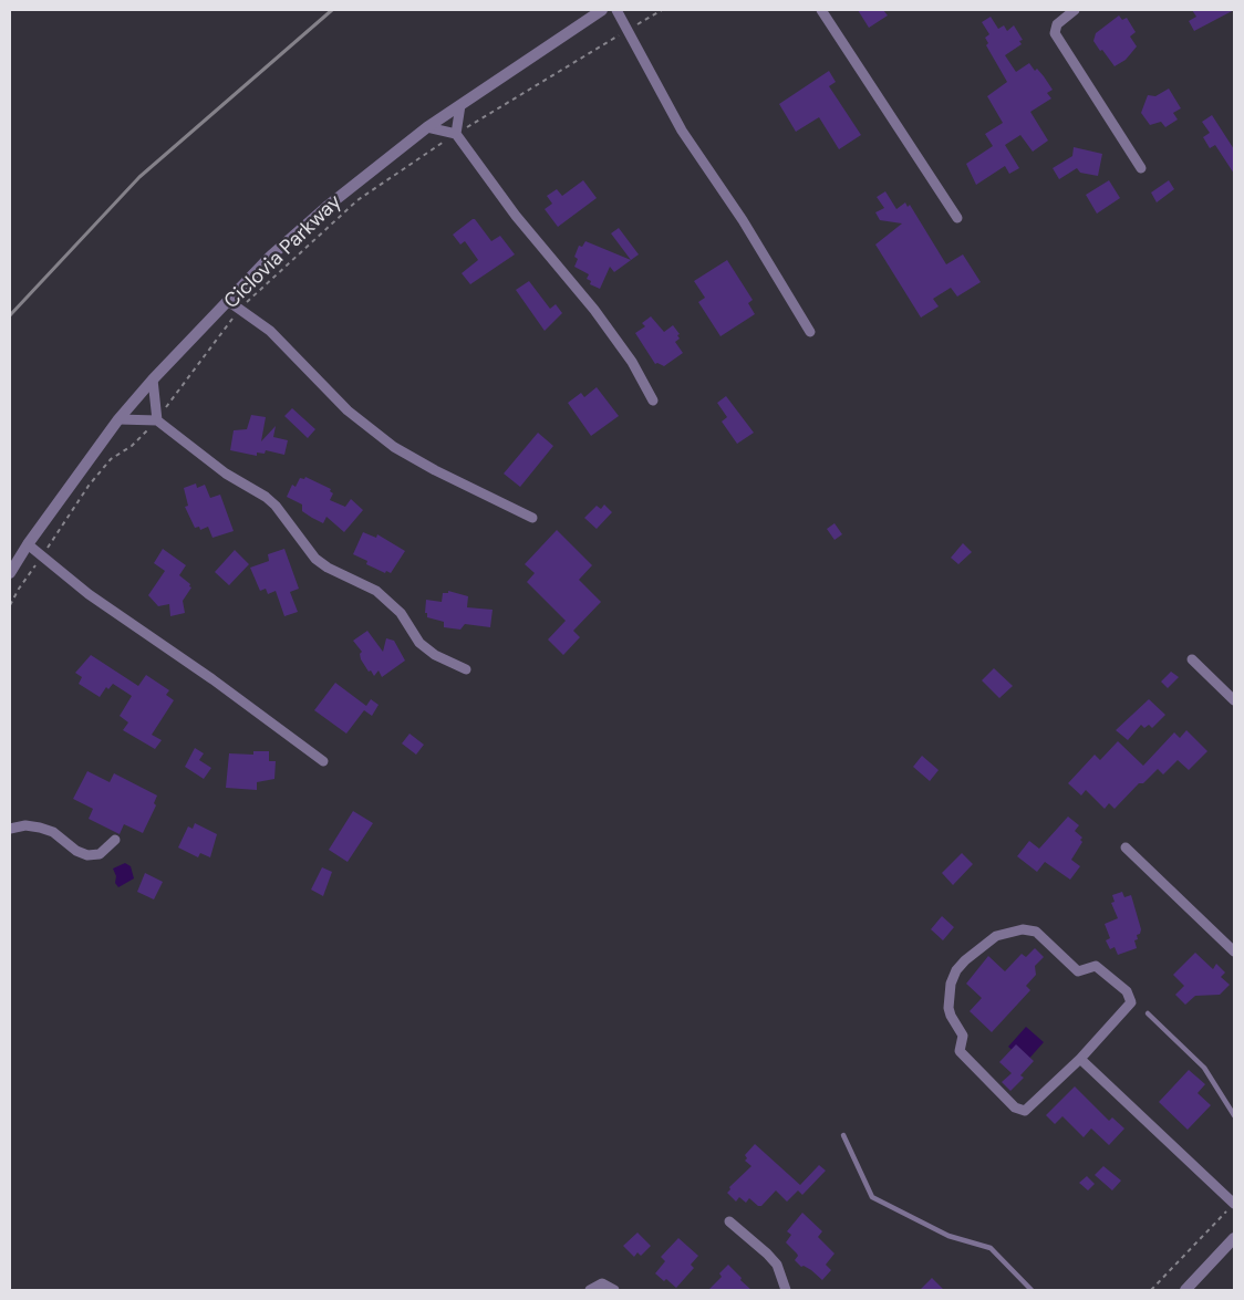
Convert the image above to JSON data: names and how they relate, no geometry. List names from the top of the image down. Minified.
{"streets":{"path":["Ciclovia Parkway"]}}
